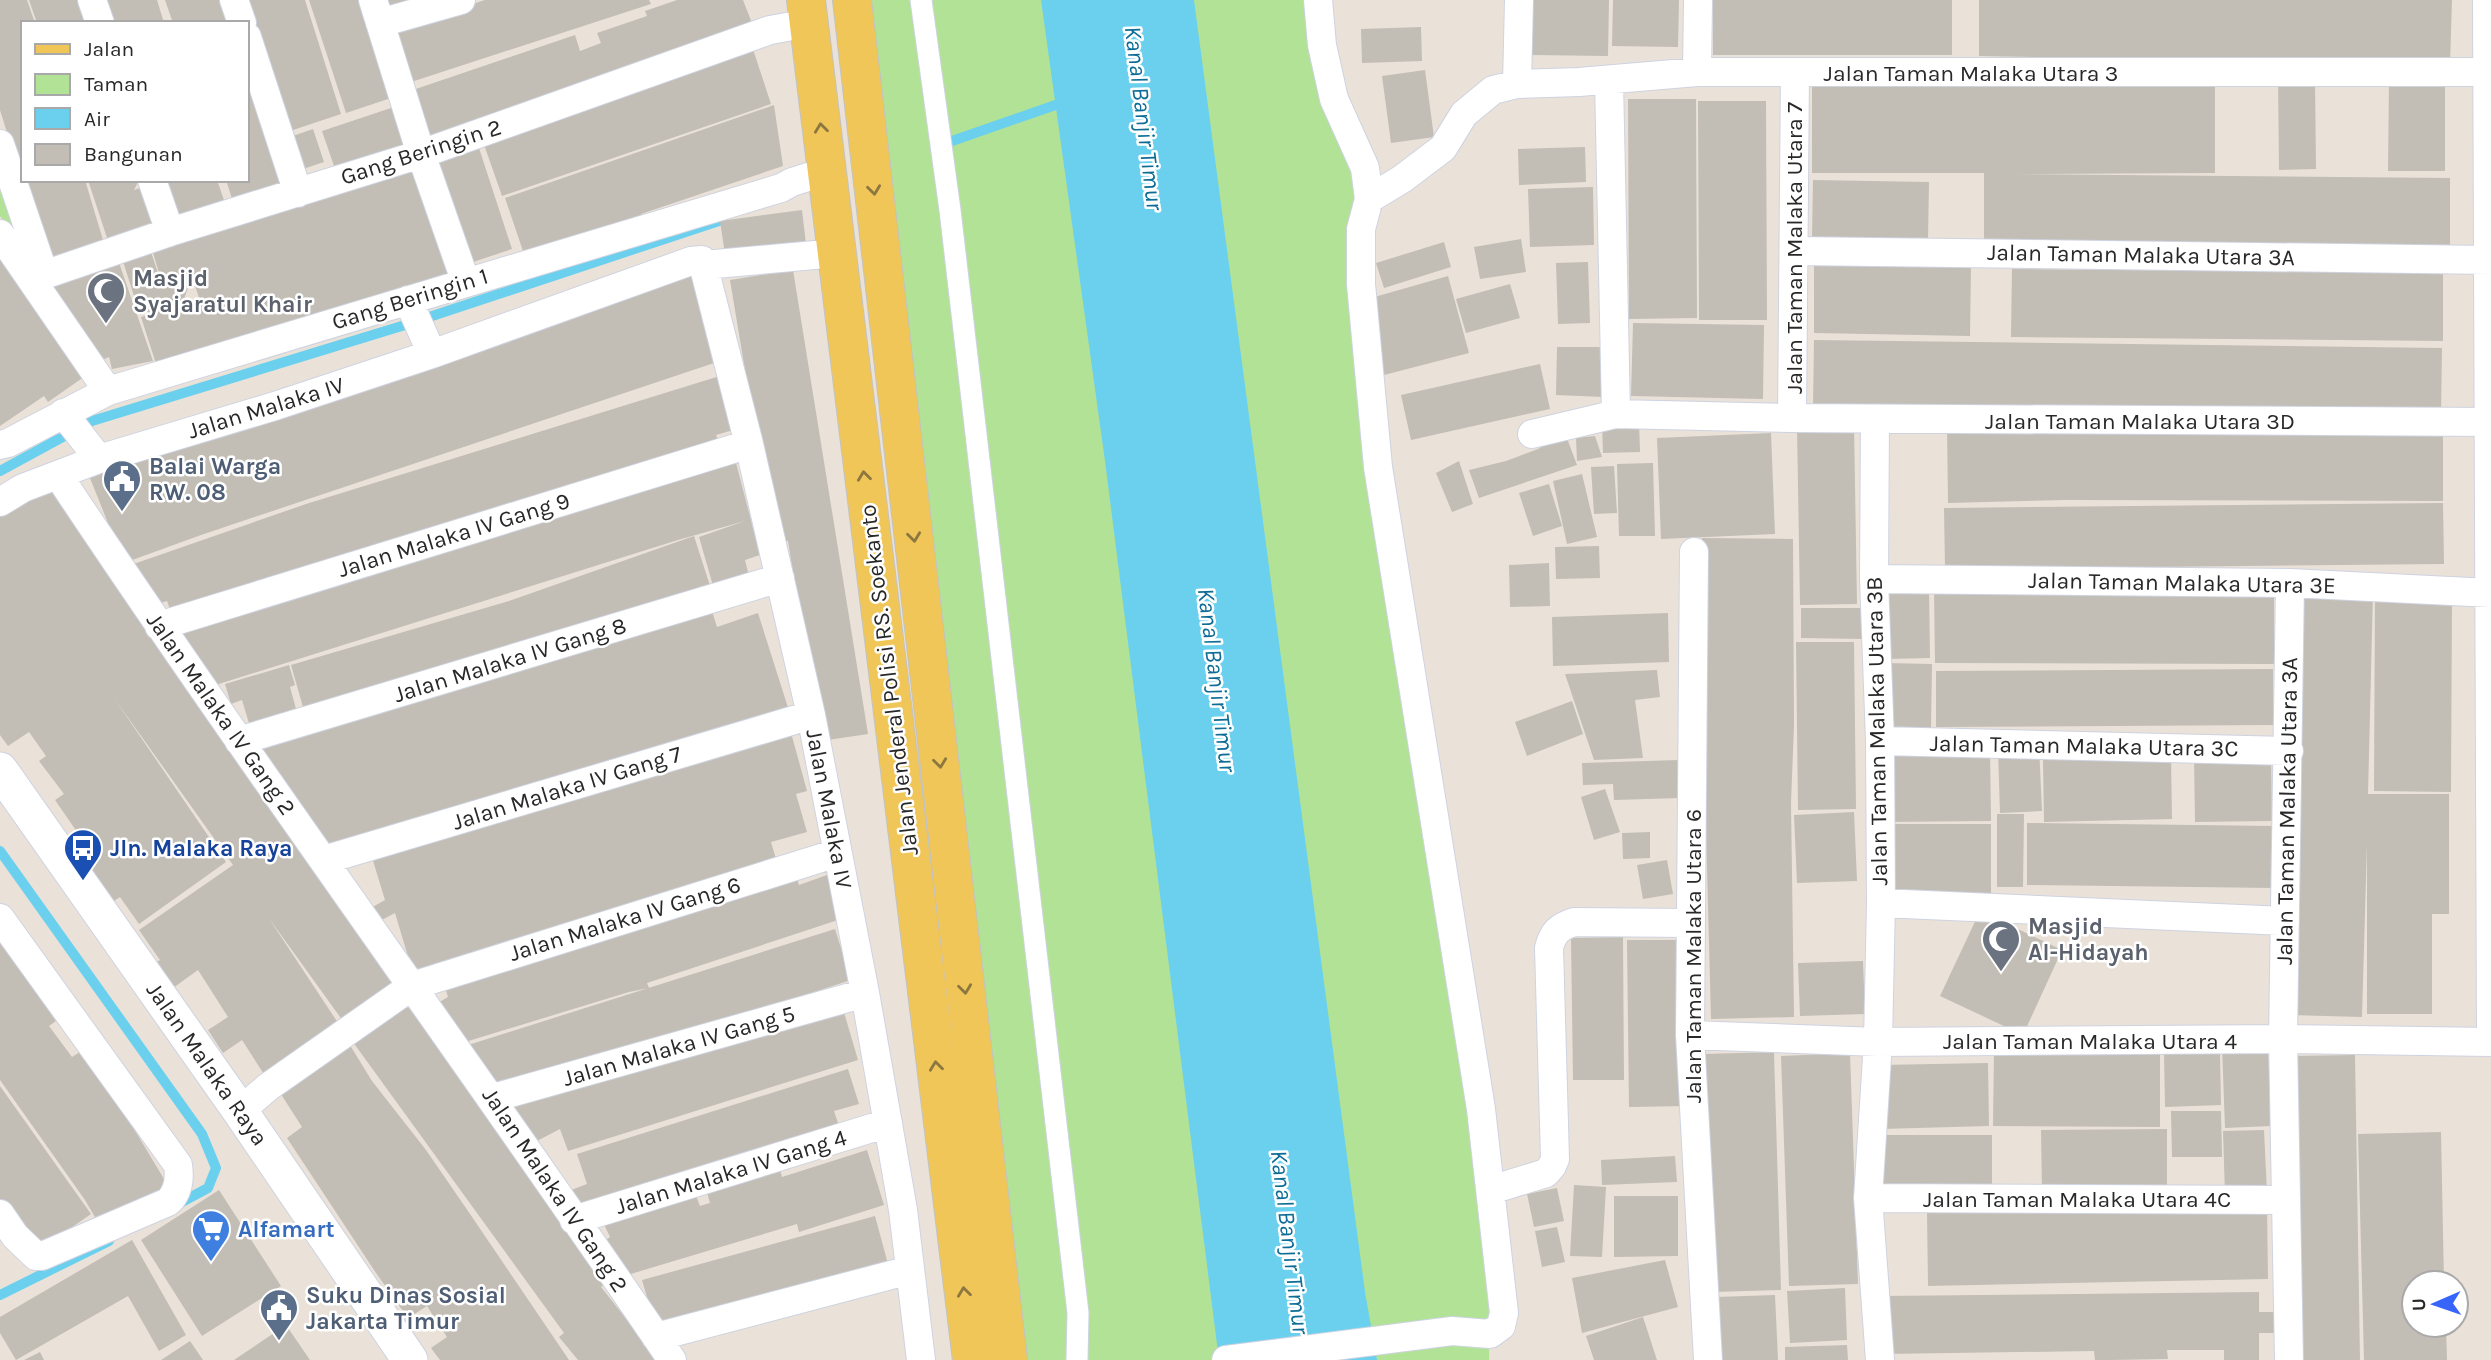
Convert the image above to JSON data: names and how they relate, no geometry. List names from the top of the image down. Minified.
{"streets":{"main road":["Jalan Jenderal Polisi RS. Soekanto"],"street":["Jalan Taman Malaka Utara 3","Gang Beringin 2","Jalan Taman Malaka Utara 7","Jalan Taman Malaka Utara 3A","Gang Beringin 1","Jalan Malaka IV","Jalan Taman Malaka Utara 3D","Jalan Malaka IV Gang 9","Jalan Taman Malaka Utara 3E","Jalan Malaka IV Gang 8","Jalan Malaka IV Gang 2","Jalan Taman Malaka Utara 3B","Jalan Taman Malaka Utara 3C","Jalan Malaka IV Gang 7","Jalan Malaka IV Gang 6","Jalan Taman Malaka Utara 6","Jalan Taman Malaka Utara 4","Jalan Malaka IV Gang 5","Jalan Malaka Raya","Jalan Malaka IV Gang 4","Jalan Taman Malaka Utara 4C"]},"crossings":[["Jalan Taman Malaka Utara 3","Jalan Taman Malaka Utara 7"],["Gang Beringin 2","Jalan Jenderal Polisi RS. Soekanto"],["Jalan Taman Malaka Utara 7","Jalan Taman Malaka Utara 3A"],["Jalan Taman Malaka Utara 7","Jalan Taman Malaka Utara 3D"],["Jalan Taman Malaka Utara 3A","Jalan Taman Malaka Utara 3E"],["Jalan Taman Malaka Utara 3A","Jalan Taman Malaka Utara 3C"],["Jalan Taman Malaka Utara 3A","Jalan Taman Malaka Utara 4"],["Jalan Taman Malaka Utara 3A","Jalan Taman Malaka Utara 4C"],["Gang Beringin 1","Jalan Jenderal Polisi RS. Soekanto"],["Jalan Malaka IV","Jalan Malaka IV Gang 9"],["Jalan Malaka IV","Jalan Malaka IV Gang 8"],["Jalan Malaka IV","Jalan Jenderal Polisi RS. Soekanto"],["Jalan Malaka IV","Jalan Malaka IV Gang 2"],["Jalan Malaka IV","Jalan Malaka IV Gang 7"],["Jalan Malaka IV","Jalan Malaka IV Gang 6"],["Jalan Malaka IV","Jalan Malaka IV Gang 5"],["Jalan Malaka IV","Jalan Malaka IV Gang 4"],["Jalan Taman Malaka Utara 3D","Jalan Taman Malaka Utara 3B"],["Jalan Malaka IV Gang 9","Jalan Malaka IV Gang 2"],["Jalan Taman Malaka Utara 3E","Jalan Taman Malaka Utara 3B"],["Jalan Malaka IV Gang 8","Jalan Malaka IV Gang 2"],["Jalan Malaka IV Gang 2","Jalan Malaka IV Gang 7"],["Jalan Malaka IV Gang 2","Jalan Malaka IV Gang 6"],["Jalan Malaka IV Gang 2","Jalan Malaka IV Gang 5"],["Jalan Malaka IV Gang 2","Jalan Malaka IV Gang 4"],["Jalan Taman Malaka Utara 3B","Jalan Taman Malaka Utara 3C"],["Jalan Taman Malaka Utara 3B","Jalan Taman Malaka Utara 4"],["Jalan Taman Malaka Utara 3B","Jalan Taman Malaka Utara 4C"],["Jalan Taman Malaka Utara 6","Jalan Taman Malaka Utara 4"]],"water":["Kanal Banjir Timur"],"places":{"mosque":["Masjid Syajaratul Khair","Masjid Al-Hidayah"],"public building":["Balai Warga RW. 08","Suku Dinas Sosial Jakarta Timur"],"bus stop":["Jln. Malaka Raya"],"supermarket":["Alfamart"]},"legend":["Jalan","Taman","Air","Bangunan"],"north":"left"}
